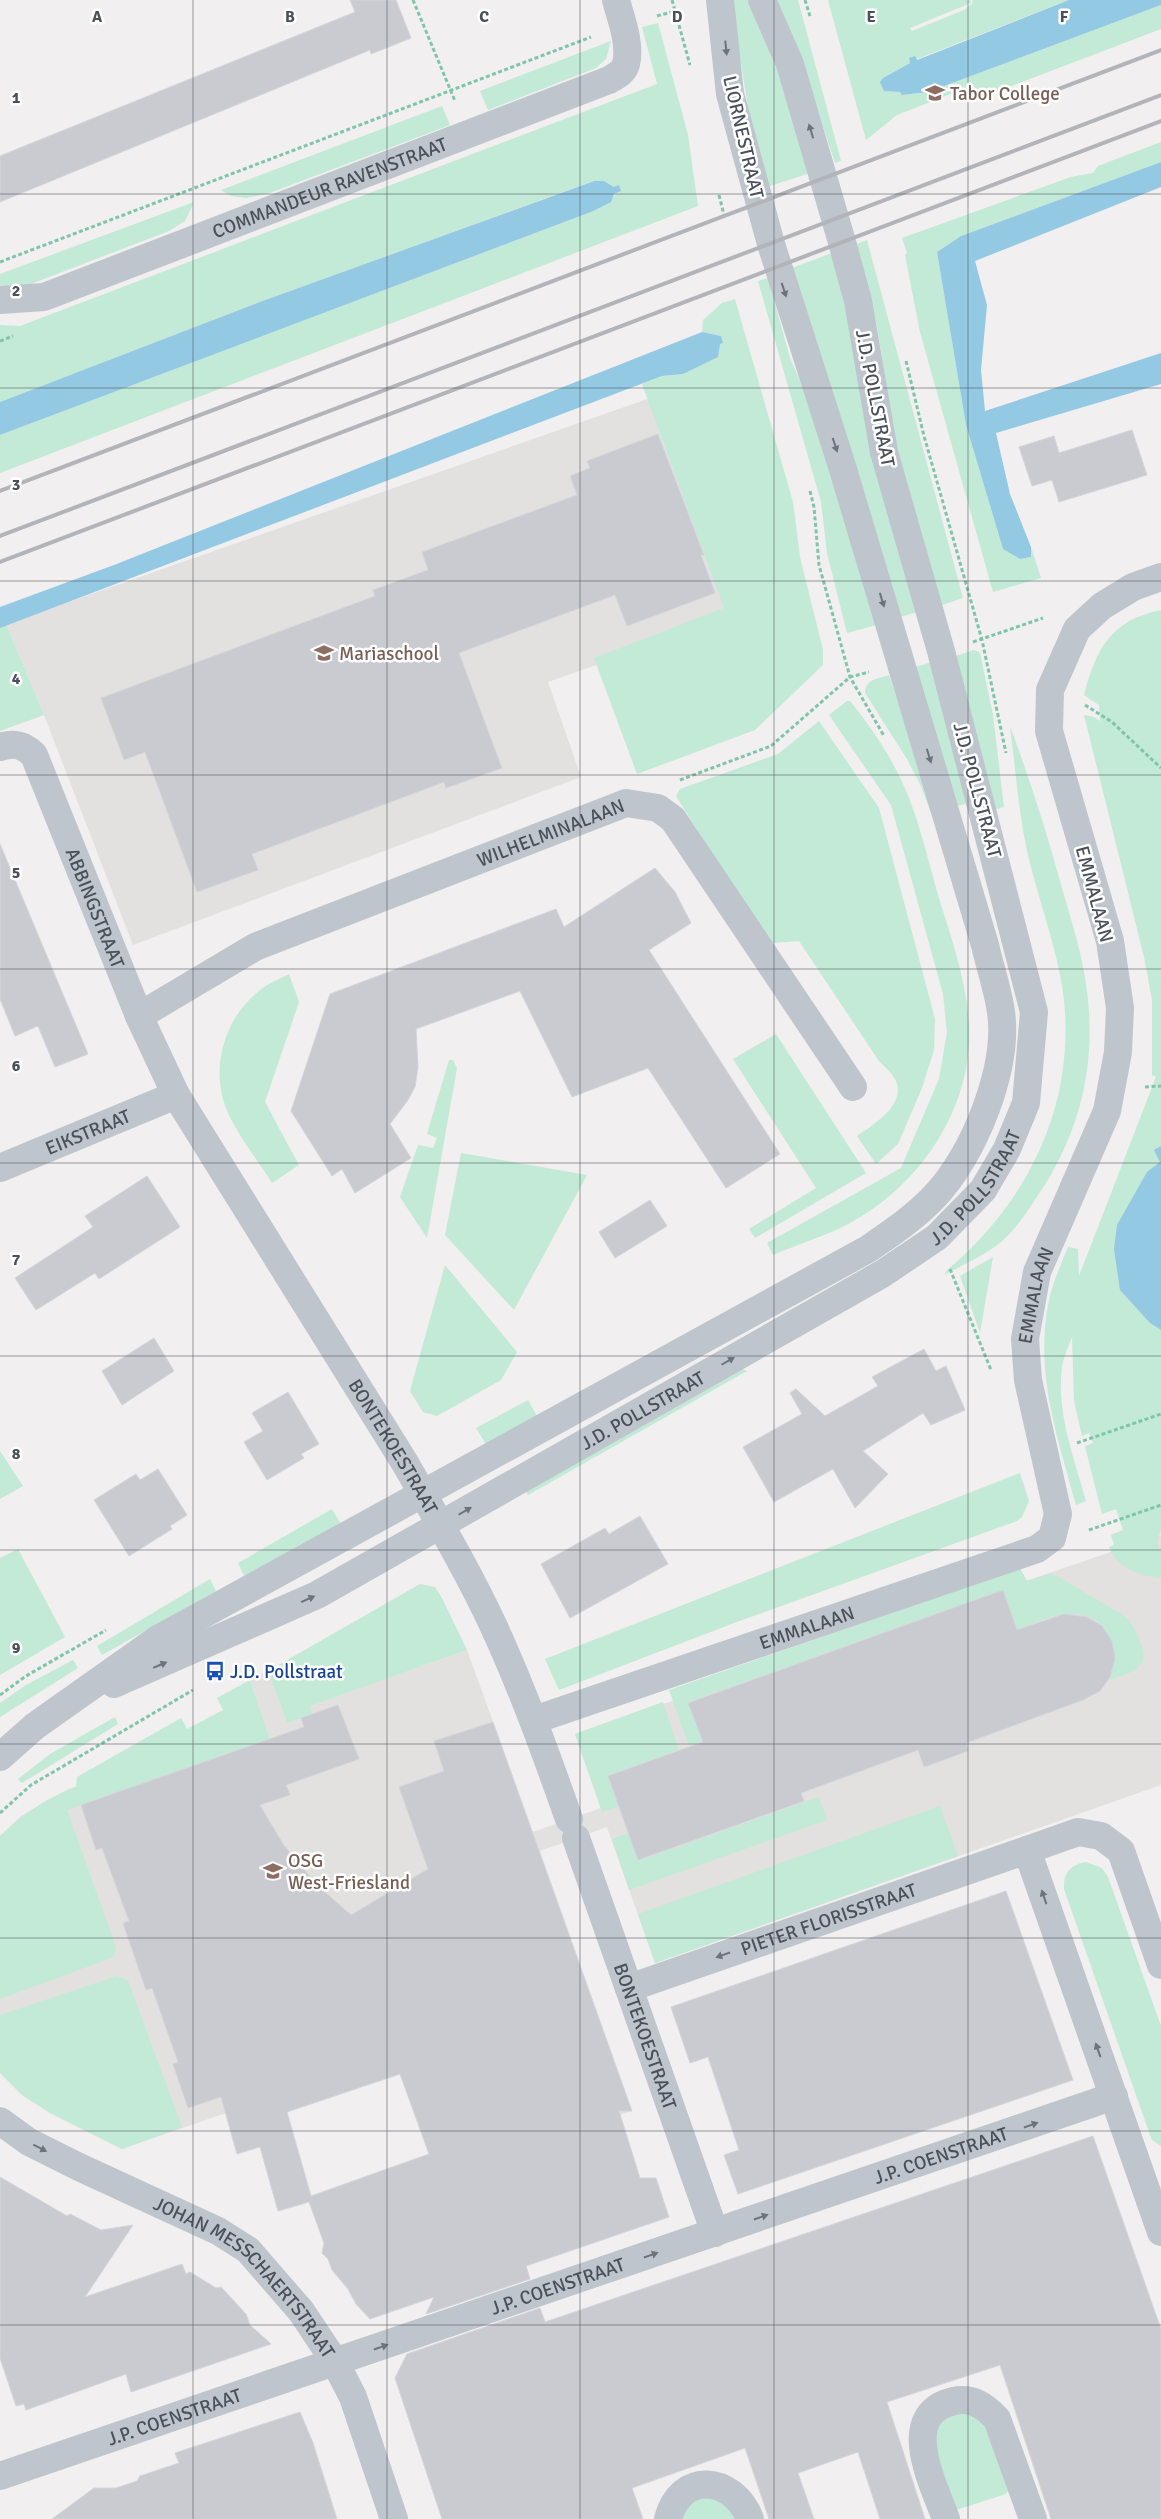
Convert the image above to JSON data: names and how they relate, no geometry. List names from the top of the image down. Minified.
{"streets":{"street":["LIORNESTRAAT","COMMANDEUR RAVENSTRAAT","J.D. POLLSTRAAT","WILHELMINALAAN","EMMALAAN","ABBINGSTRAAT","EIKSTRAAT","BONTEKOESTRAAT","PIETER FLORISSTRAAT","J.P. COENSTRAAT","JOHAN MESSCHAERTSTRAAT"]},"crossings":[["LIORNESTRAAT","J.D. POLLSTRAAT"],["J.D. POLLSTRAAT","BONTEKOESTRAAT"],["WILHELMINALAAN","ABBINGSTRAAT"],["EMMALAAN","BONTEKOESTRAAT"],["ABBINGSTRAAT","EIKSTRAAT"],["ABBINGSTRAAT","BONTEKOESTRAAT"],["EIKSTRAAT","BONTEKOESTRAAT"],["BONTEKOESTRAAT","PIETER FLORISSTRAAT"],["BONTEKOESTRAAT","J.P. COENSTRAAT"],["J.P. COENSTRAAT","JOHAN MESSCHAERTSTRAAT"]],"one_way":["LIORNESTRAAT","PIETER FLORISSTRAAT","J.P. COENSTRAAT","JOHAN MESSCHAERTSTRAAT"],"places":{"school or university":["Tabor College","Mariaschool","OSG West-Friesland"],"bus stop":["J.D. Pollstraat"]},"grid":{"columns":["A","B","C","D","E","F"],"rows":["1","2","3","4","5","6","7","8","9"]}}
